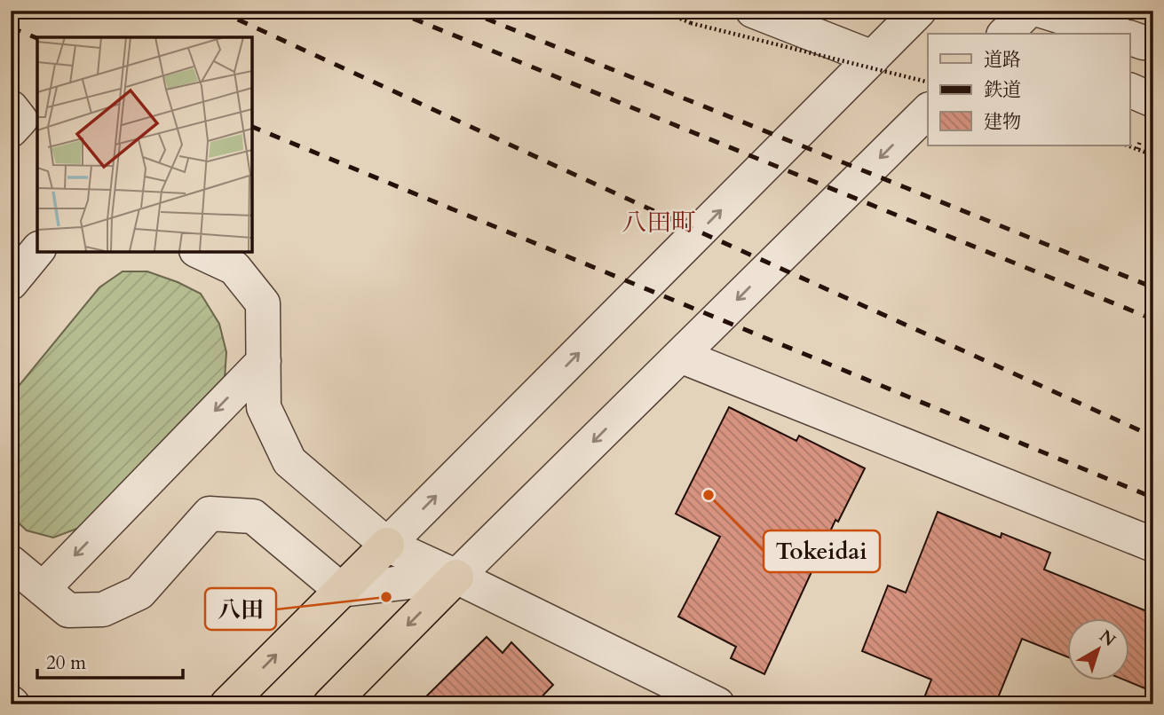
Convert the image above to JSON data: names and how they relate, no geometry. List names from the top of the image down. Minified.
{"districts":["八田町"],"places":["Tokeidai","八田"],"legend":["道路","鉄道","建物"],"scale_bar":"20 m","north":"top right"}
